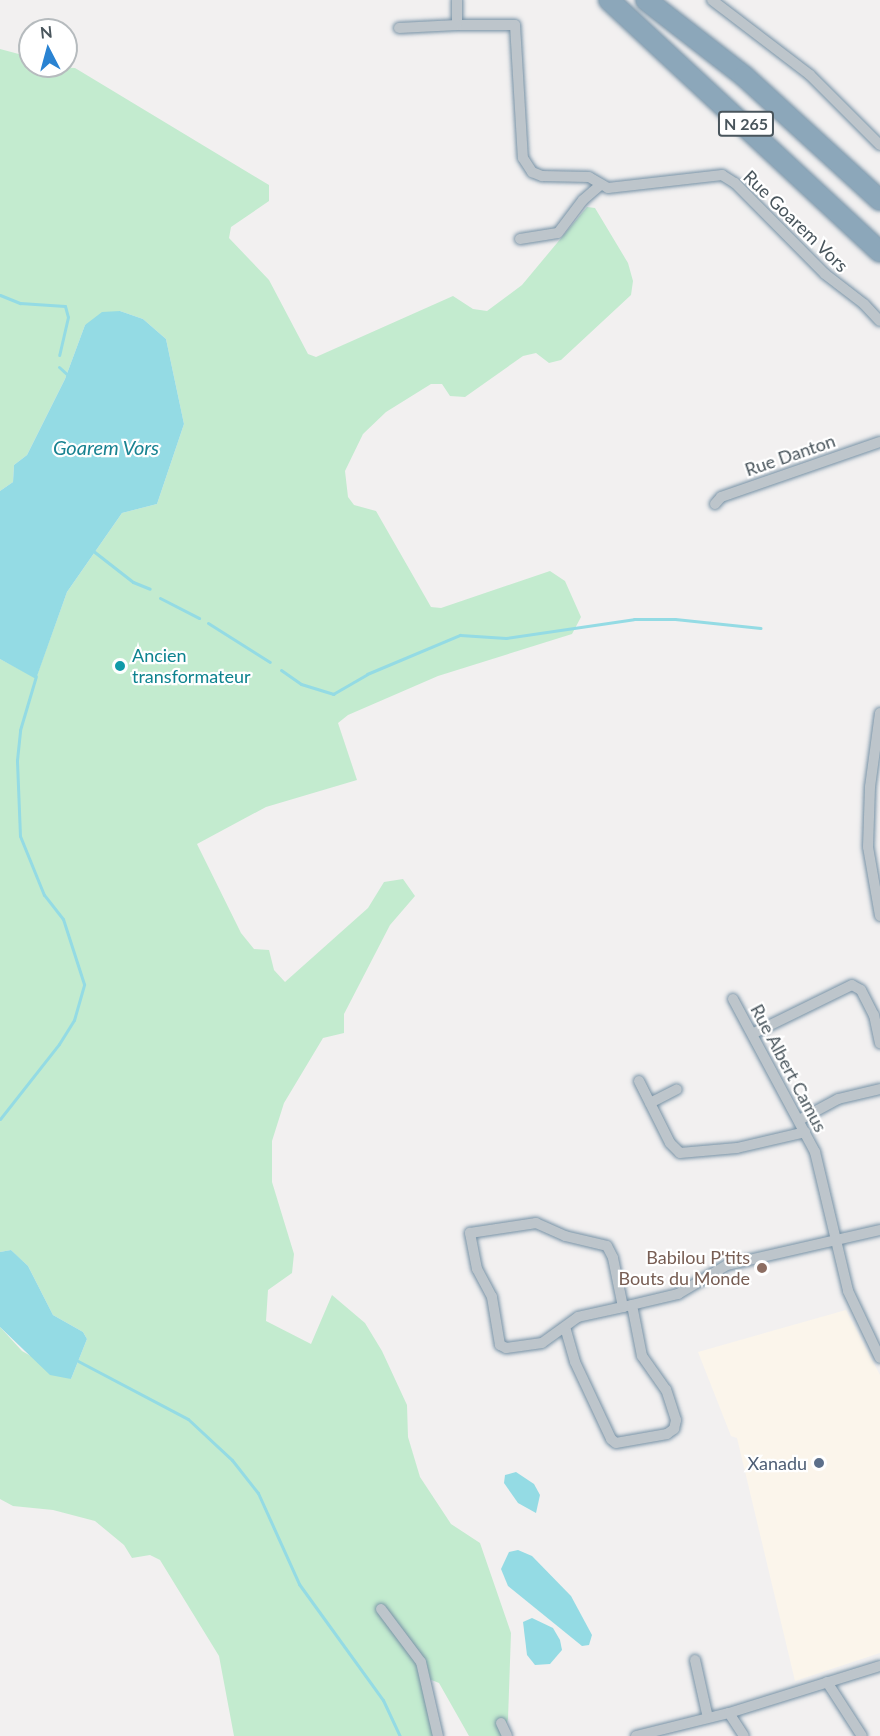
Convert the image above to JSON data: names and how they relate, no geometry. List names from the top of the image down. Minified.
{"streets":{"highway":["N 265"],"street":["Rue Goarem Vors","Rue Danton","Rue Albert Camus"]},"water":["Goarem Vors"],"places":["Ancien transformateur","Babilou P'tits Bouts du Monde","Xanadu"],"north":"top"}
